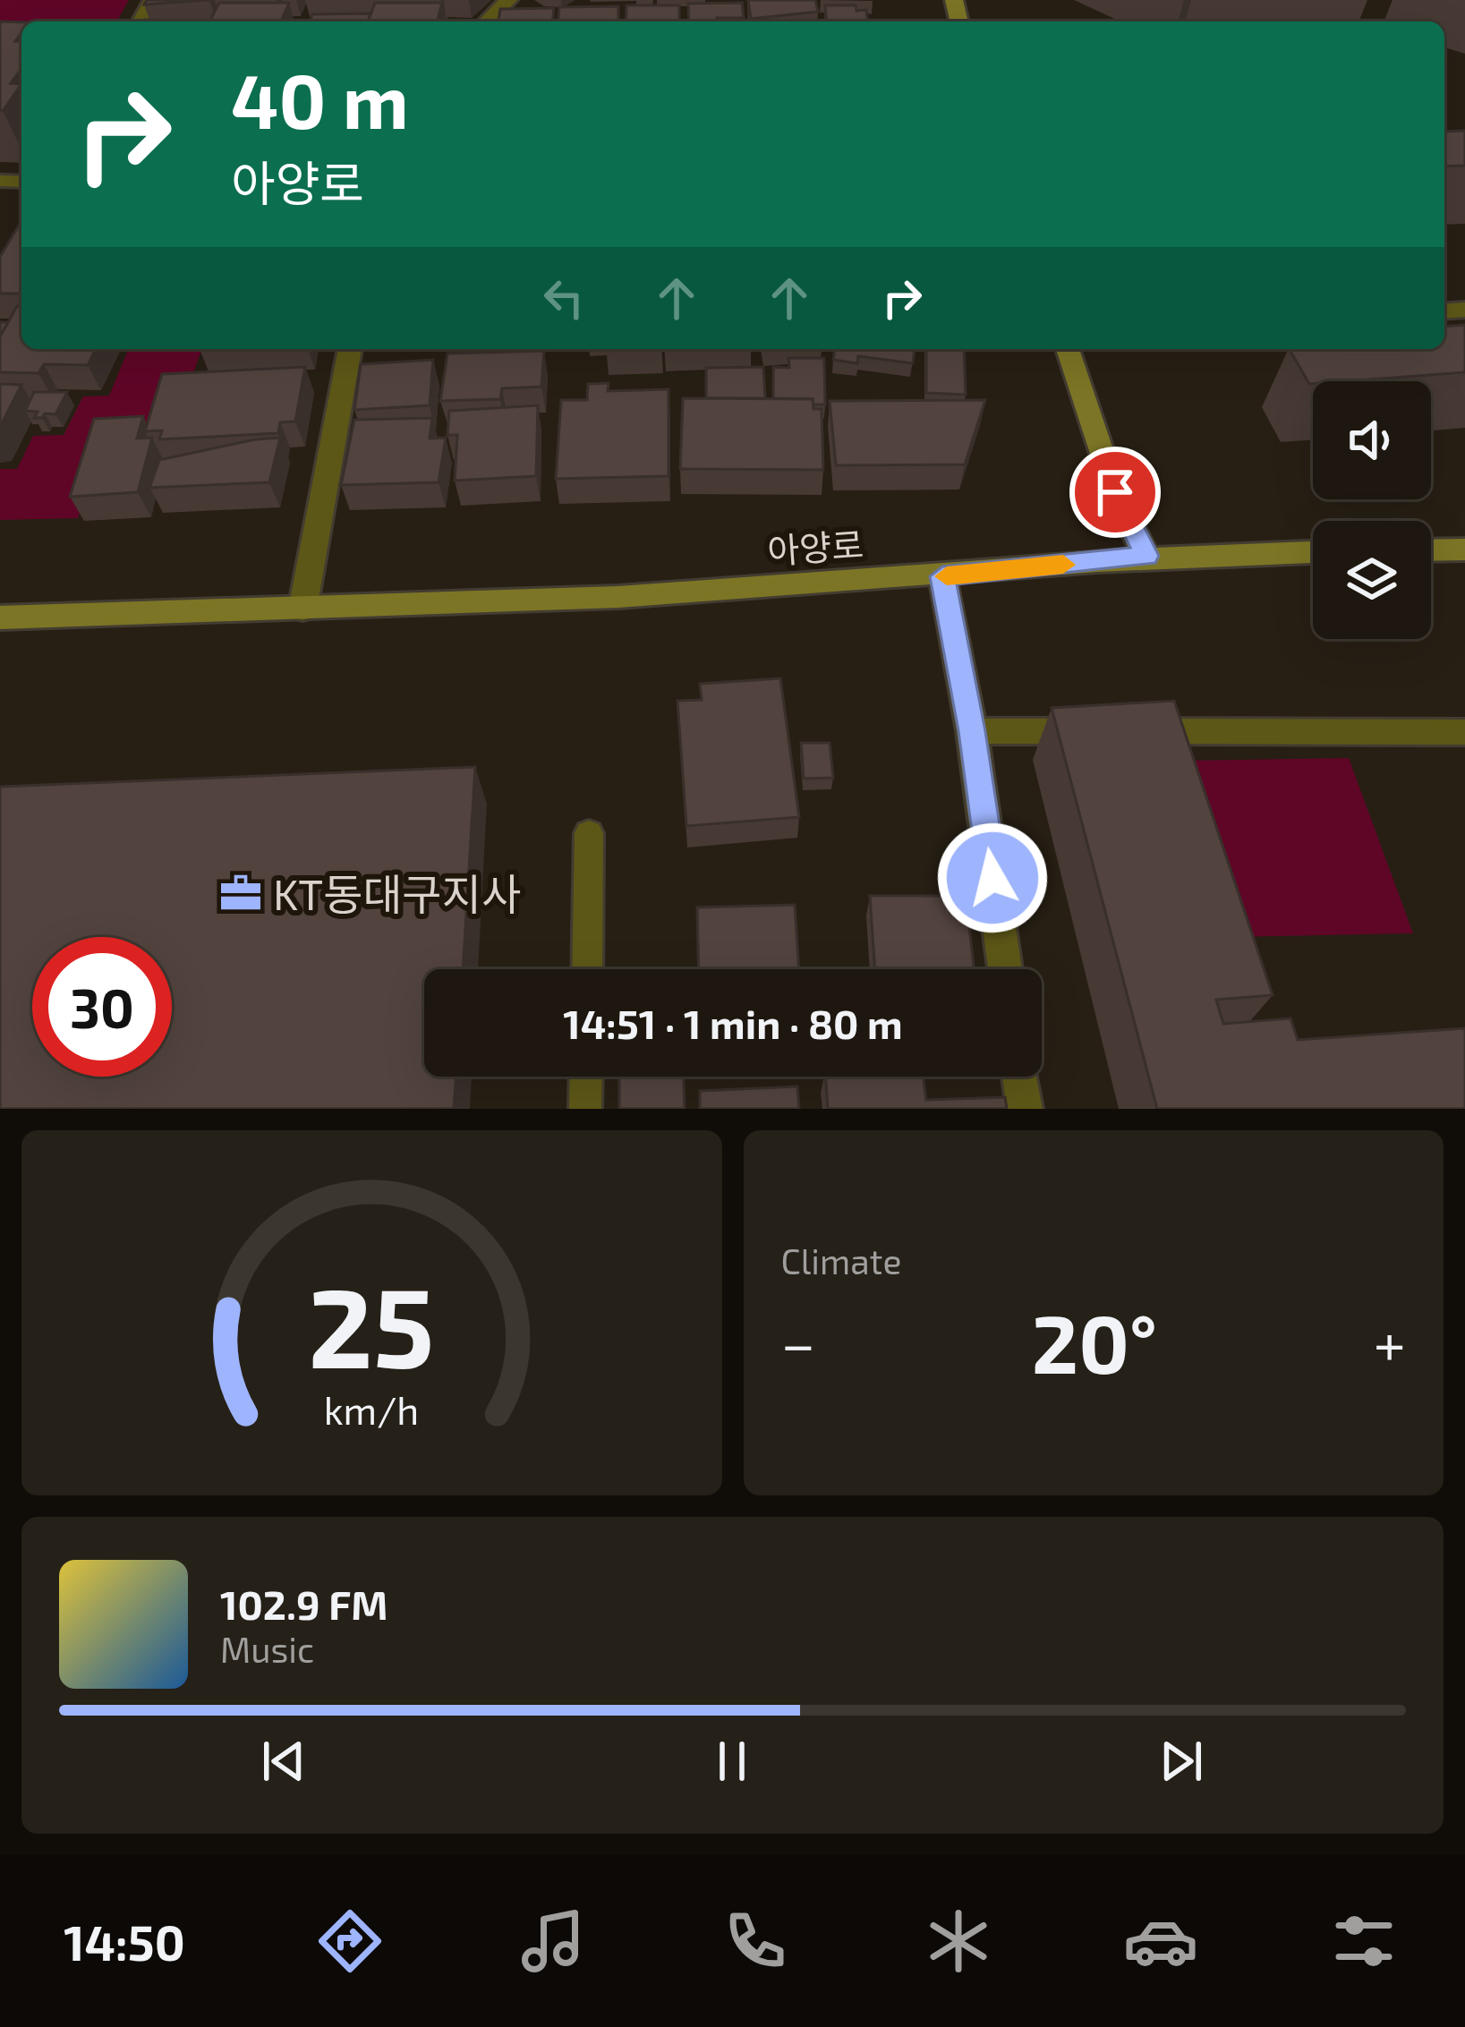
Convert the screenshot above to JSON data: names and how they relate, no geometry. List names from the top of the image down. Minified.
{"streets":{"main road":["아양로"]},"places":{"office":["KT동대구지사"]},"page":{"turn":["40 m","아양로"],"limit":"30","trip":"14:51 · 1 min · 80 m","tile":"Climate","heat":["−","20°","+"],"song":["102.9 FM","Music"],"tabs":"14:50","gauge":["25","km/h"]}}
